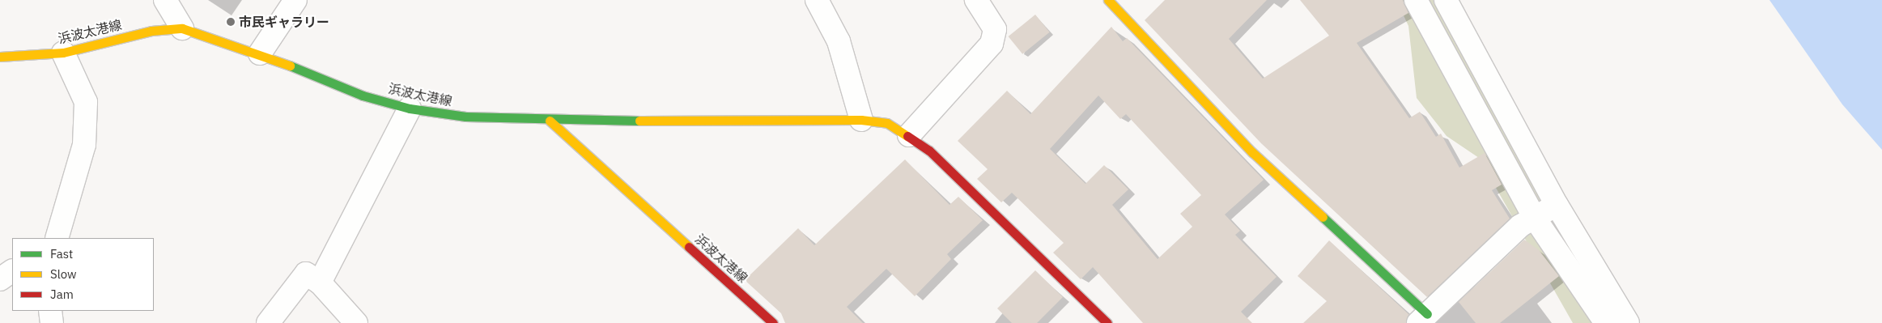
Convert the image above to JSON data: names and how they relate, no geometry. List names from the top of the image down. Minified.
{"streets":{"main road":["浜波太港線"]},"places":["市民ギャラリー"],"legend":["Fast","Slow","Jam"]}
